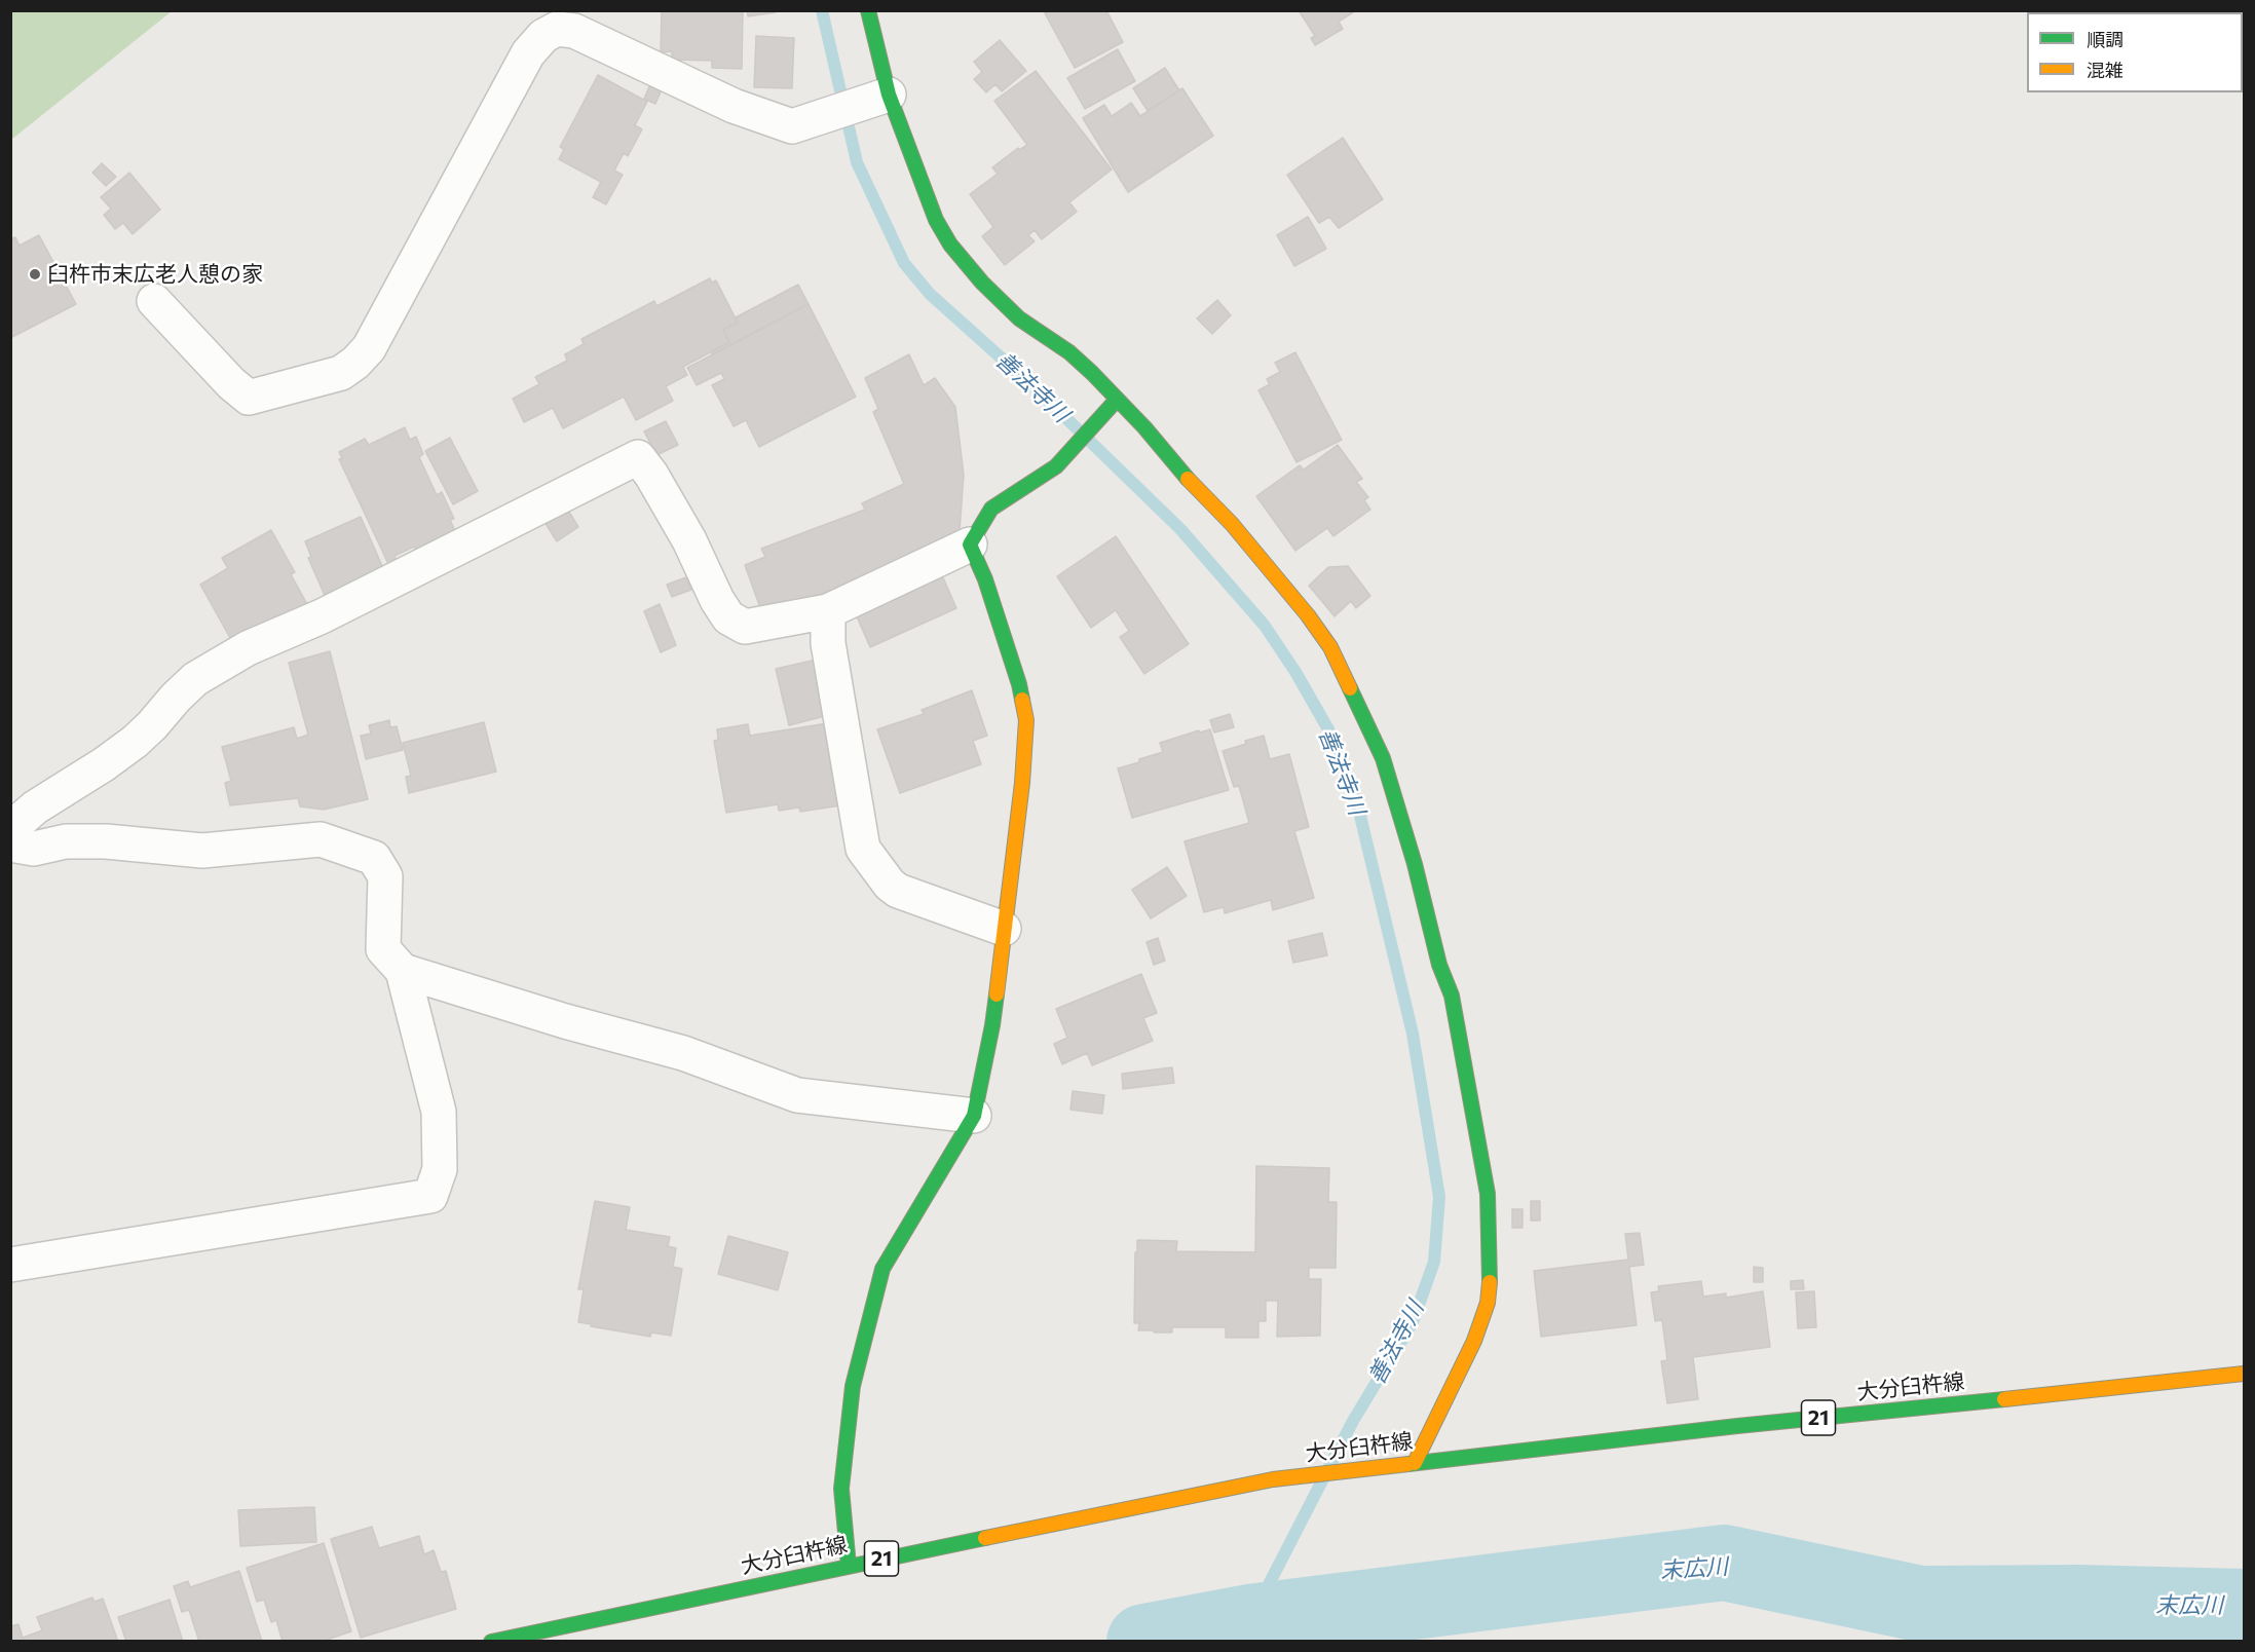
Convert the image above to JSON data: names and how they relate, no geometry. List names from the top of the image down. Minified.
{"streets":{"street":["大分臼杵線","21"]},"water":["善法寺川","末広川"],"places":["臼杵市末広老人憩の家"],"legend":["順調","混雑"]}
